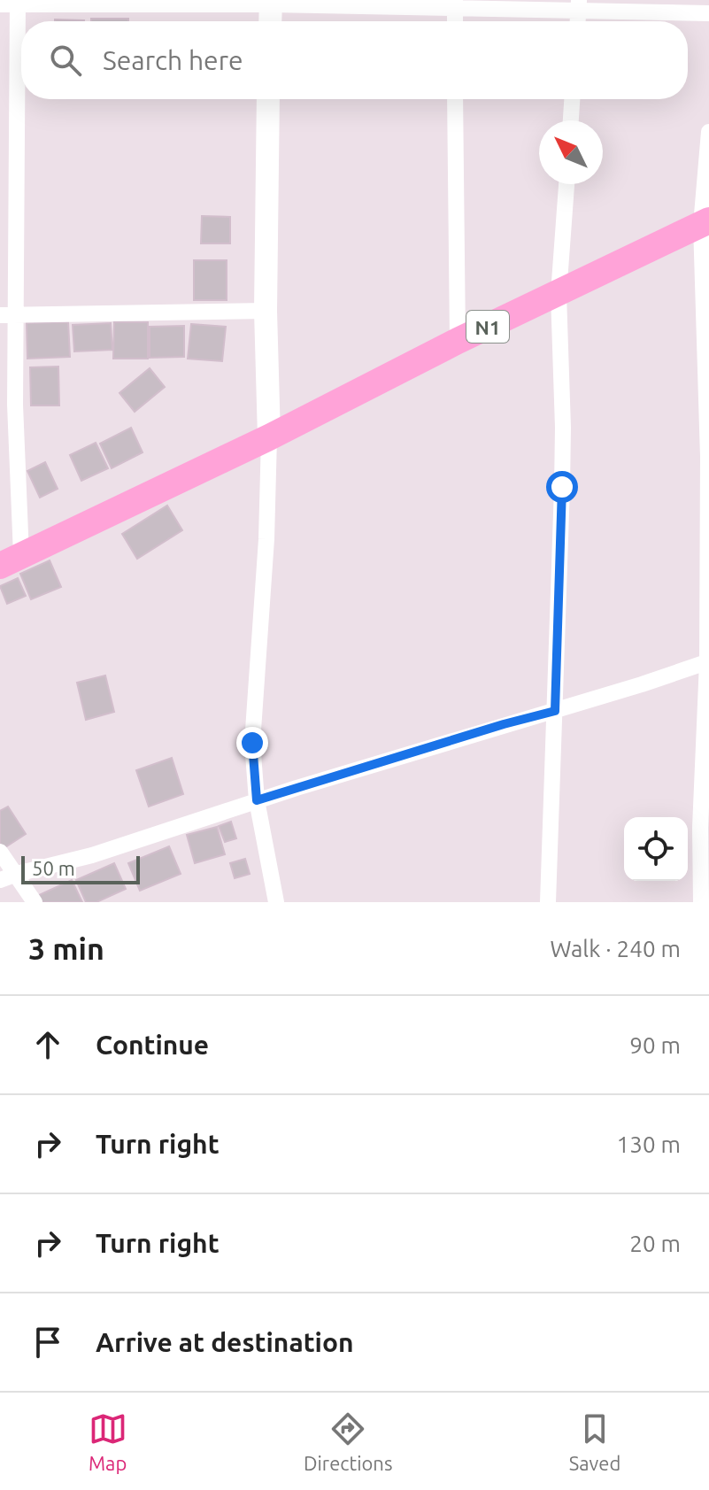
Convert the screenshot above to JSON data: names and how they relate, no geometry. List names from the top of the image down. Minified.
{"streets":{"main road":["N1"]},"scale_bar":"50 m","north":"top left","page":{"search":"Search here","scale":"50 m","heading":["3 min","Walk · 240 m"],"list":[["Continue","90 m"],["Turn right","130 m"],["Turn right","20 m"],"Arrive at destination"],"nav":["Map","Directions","Saved"]}}
